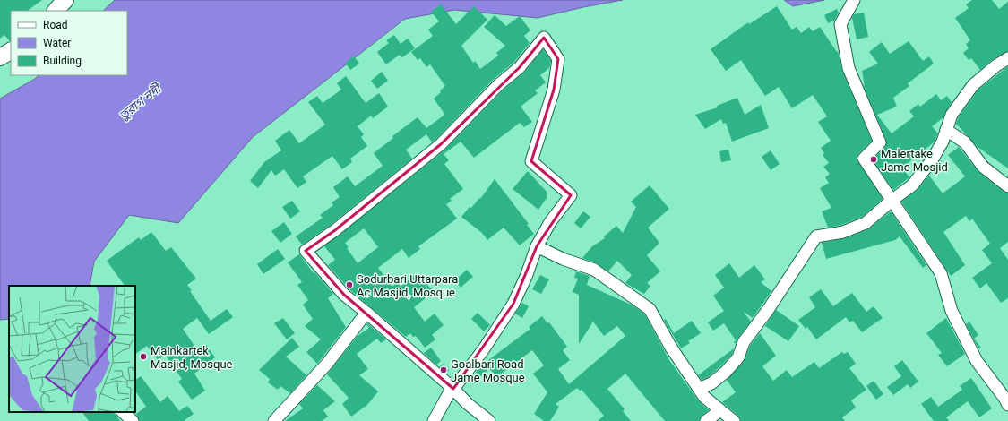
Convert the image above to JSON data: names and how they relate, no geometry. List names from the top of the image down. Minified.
{"water":["তুরাগ নদী"],"places":["Malertake Jame Mosjid","Sodurbari Uttarpara Ac Masjid, Mosque","Mainkartek Masjid, Mosque","Goalbari Road Jame Mosque"],"legend":["Road","Water","Building"]}
